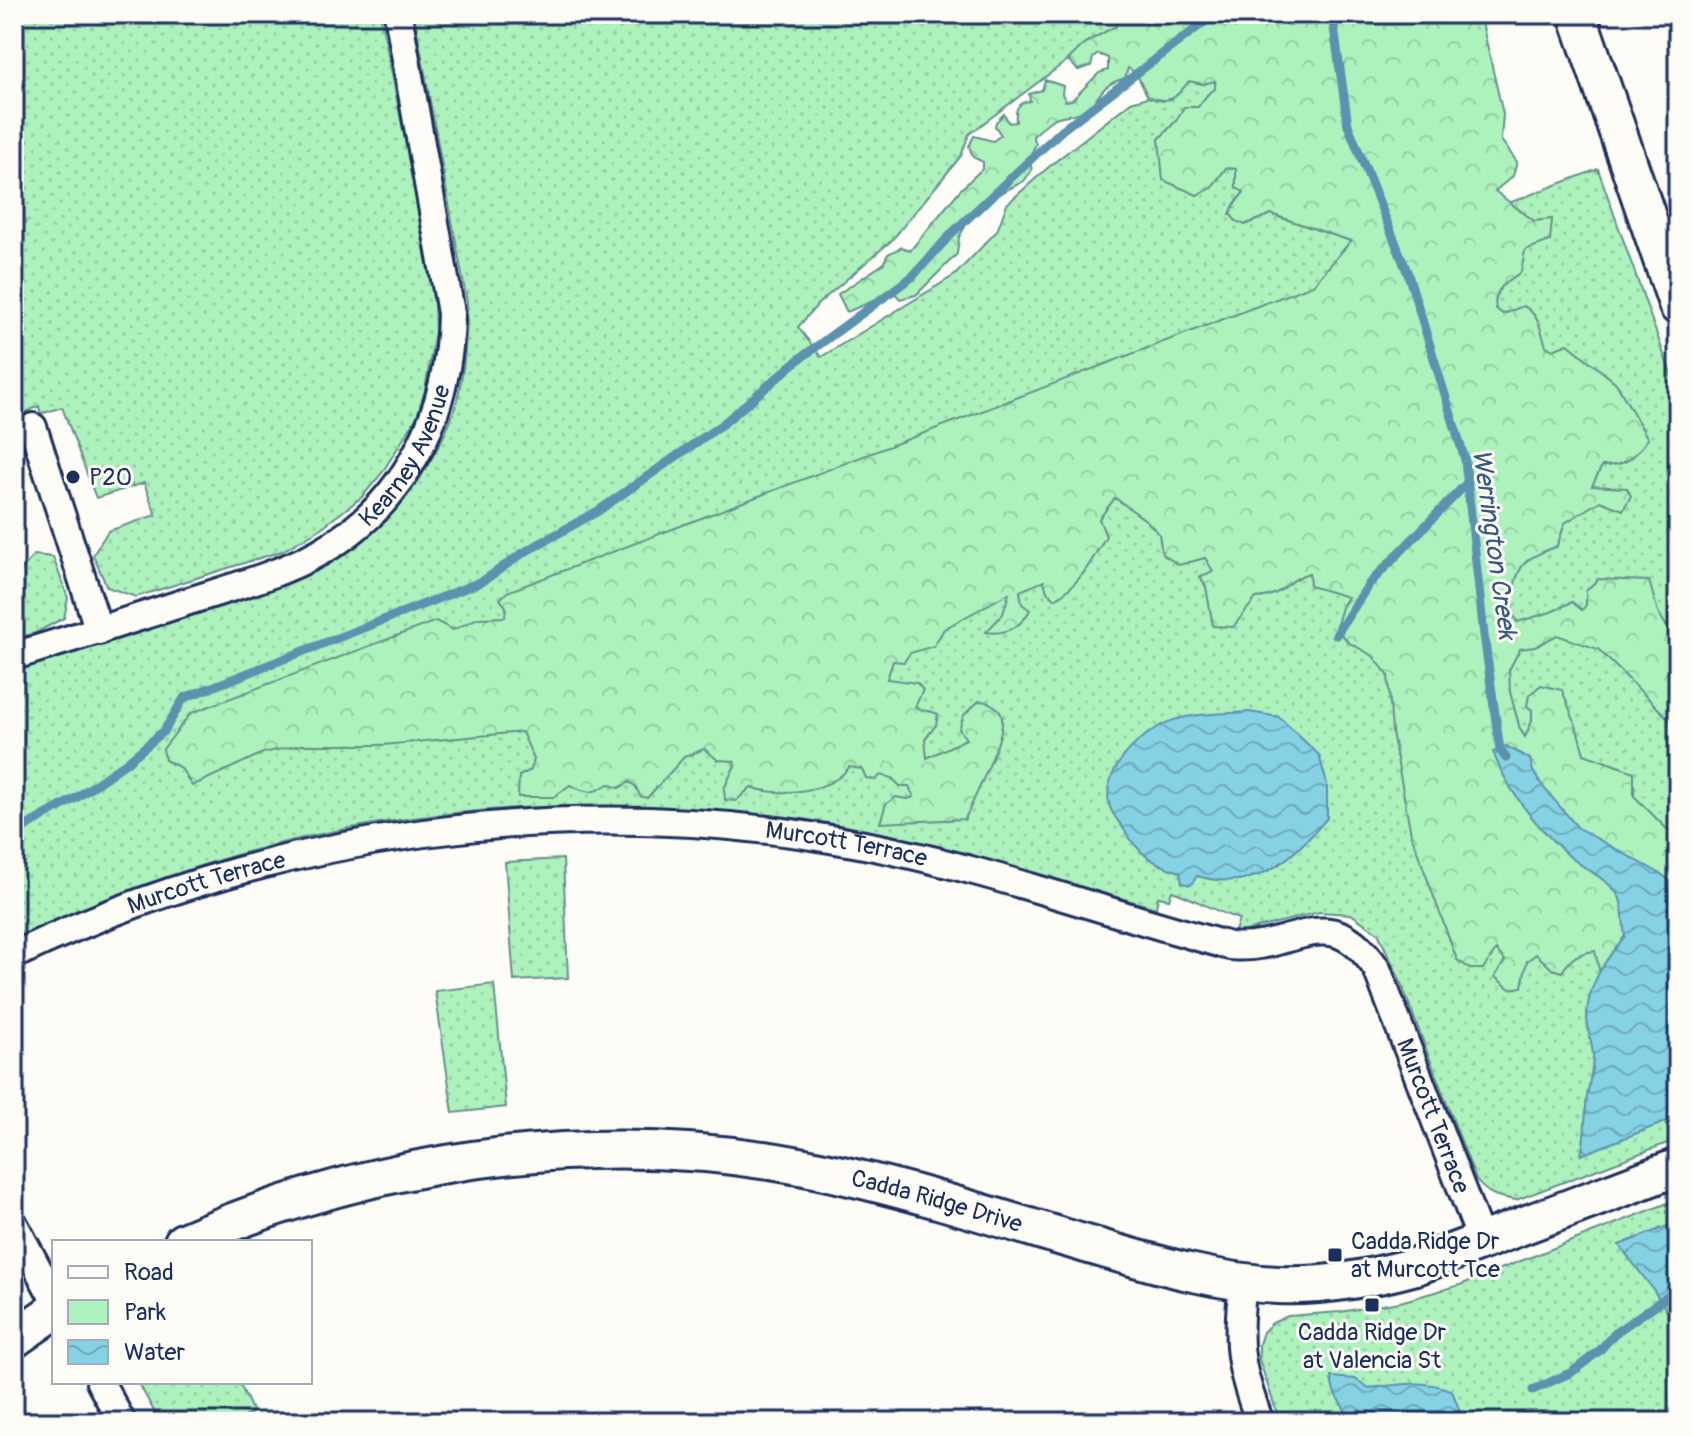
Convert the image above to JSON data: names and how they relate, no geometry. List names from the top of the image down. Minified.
{"streets":{"street":["Kearney Avenue","Murcott Terrace","Cadda Ridge Drive"]},"crossings":[["Murcott Terrace","Cadda Ridge Drive"]],"water":["Werrington Creek"],"places":{"other":["P20"],"transit":["Cadda Ridge Dr at Murcott Tce","Cadda Ridge Dr at Valencia St"]},"legend":["Road","Park","Water"]}
